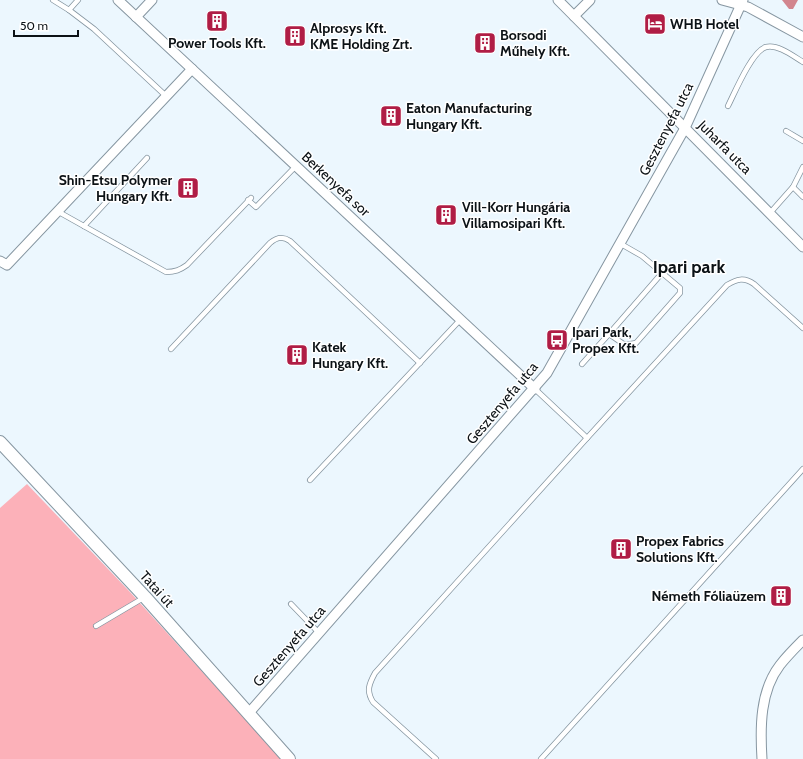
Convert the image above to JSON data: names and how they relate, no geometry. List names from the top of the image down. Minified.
{"streets":{"street":["Gesztenyefa utca","Juharfa utca","Berkenyefa sor","Tatai út"]},"crossings":[["Gesztenyefa utca","Juharfa utca"],["Gesztenyefa utca","Berkenyefa sor"],["Gesztenyefa utca","Tatai út"]],"districts":["Ipari park"],"places":{"building":["Power Tools Kft.","Alprosys Kft. KME Holding Zrt.","Borsodi Műhely Kft.","Eaton Manufacturing Hungary Kft.","Shin-Etsu Polymer Hungary Kft.","Vill-Korr Hungária Villamosipari Kft.","Katek Hungary Kft.","Propex Fabrics Solutions Kft.","Németh Fóliaüzem"],"hotel":["WHB Hotel"],"bus stop":["Ipari Park, Propex Kft."]},"scale_bar":"50 m"}
